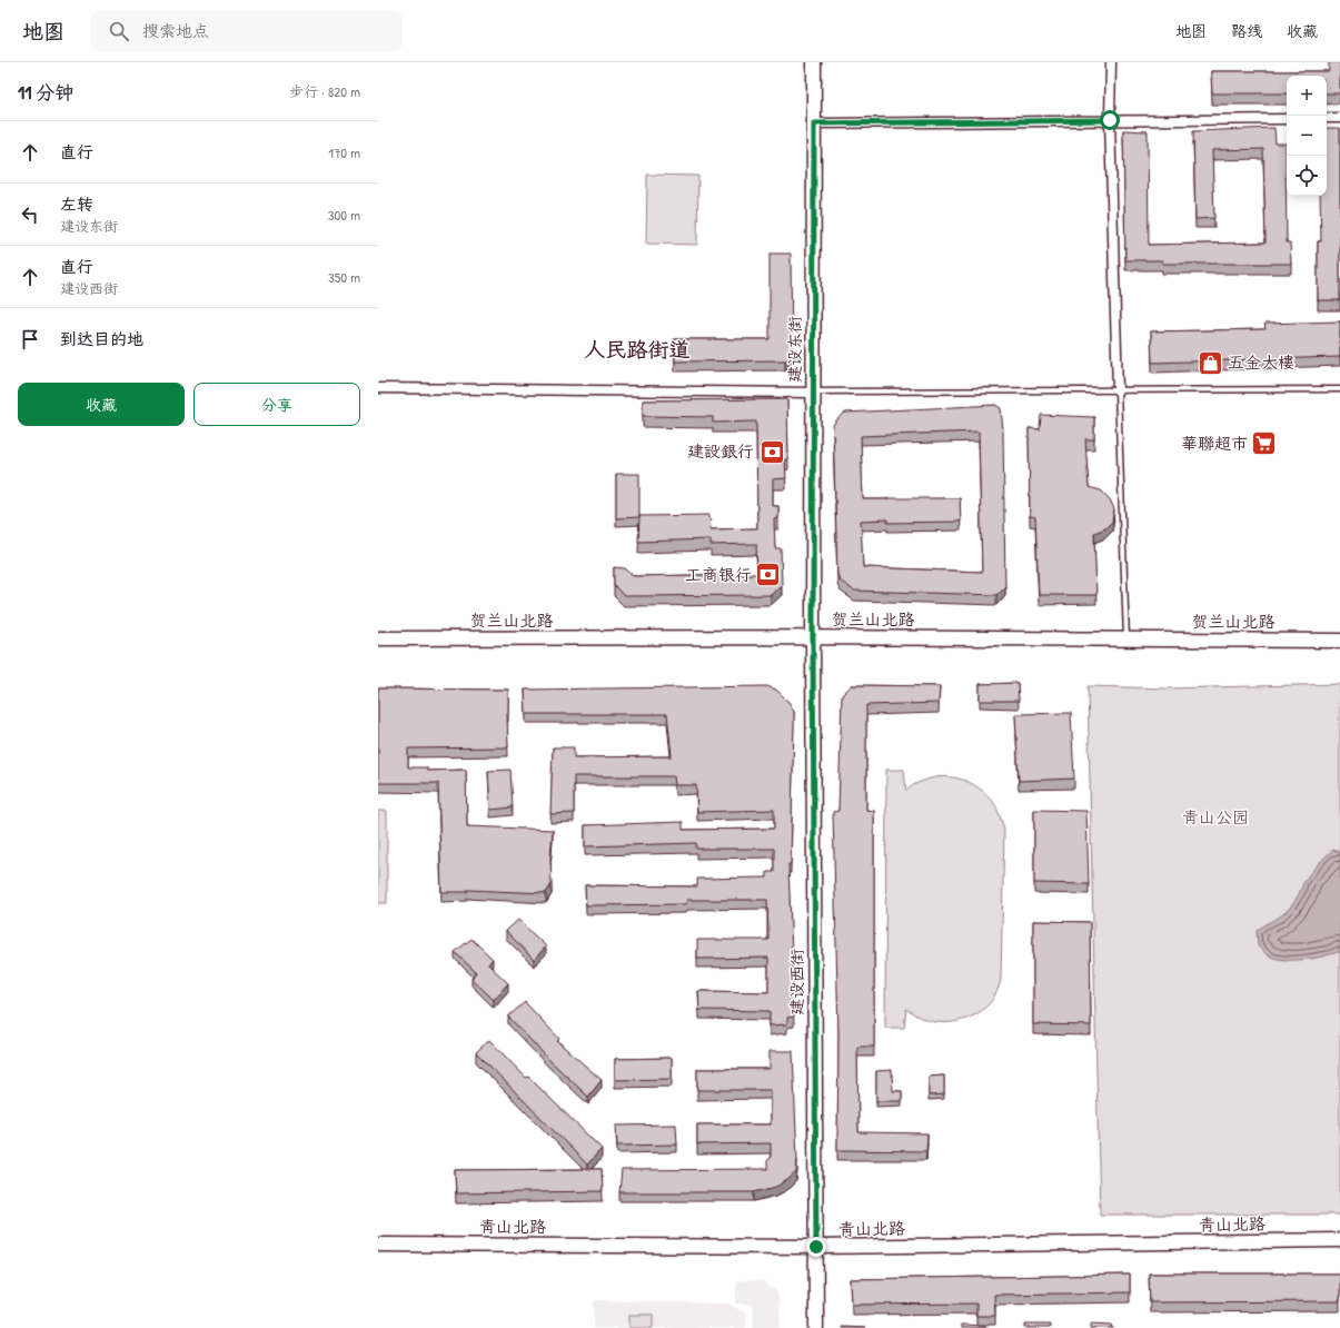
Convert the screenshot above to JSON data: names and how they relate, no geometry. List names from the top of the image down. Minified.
{"streets":{"main road":["建设东街","贺兰山北路","建设西街","青山北路"]},"crossings":[["建设东街","贺兰山北路"],["建设东街","建设西街"],["贺兰山北路","建设西街"],["建设西街","青山北路"]],"districts":["人民路街道"],"parks":["青山公园"],"places":{"shop":["五金大樓"],"supermarket":["華聯超市"],"bank":["建設銀行","工商银行"]},"page":{"header":"地图","search":"搜索地点","nav":["地图","路线","收藏"],"heading":["11 分钟","步行 · 820 m"],"map_buttons":["+","−"],"list":[["直行","170 m"],["左转","建设东街","300 m"],["直行","建设西街","350 m"],"到达目的地"],"buttons":["收藏","分享"]}}
